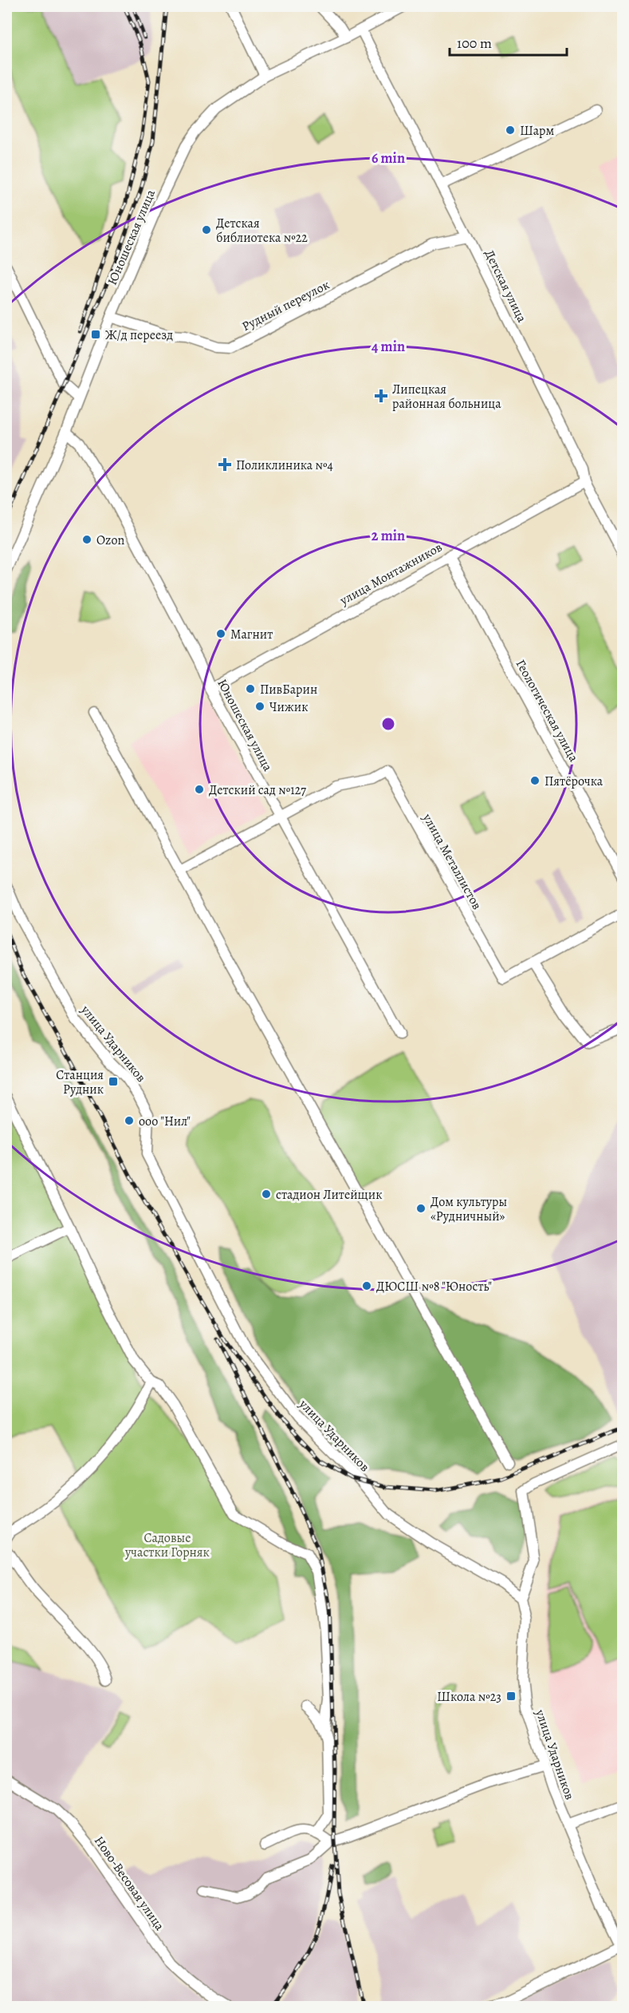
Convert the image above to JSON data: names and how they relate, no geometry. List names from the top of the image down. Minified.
{"streets":{"street":["Юношеская улица","Детская улица","Рудный переулок","улица Монтажников","Геологическая улица","улица Металлистов","улица Ударников","Ново-Весовая улица"]},"crossings":[["Юношеская улица","Рудный переулок"],["Юношеская улица","улица Монтажников"],["Юношеская улица","улица Металлистов"],["Детская улица","Рудный переулок"],["Детская улица","улица Монтажников"],["улица Монтажников","Геологическая улица"]],"parks":["Садовые участки Горняк"],"places":{"other":["Шарм","Детская библиотека №22","Ozon","Магнит","ПивБарин","Чижик","Пятёрочка","Детский сад №127","ооо \"Нил\"","стадион Литейщик","Дом культуры «Рудничный»","ДЮСШ №8 \"Юность\""],"transit":["Ж/д переезд","Станция Рудник","Школа №23"],"health":["Липецкая районная больница","Поликлиника №4"]},"scale_bar":"100 m","rings":["6 min","4 min","2 min"]}
